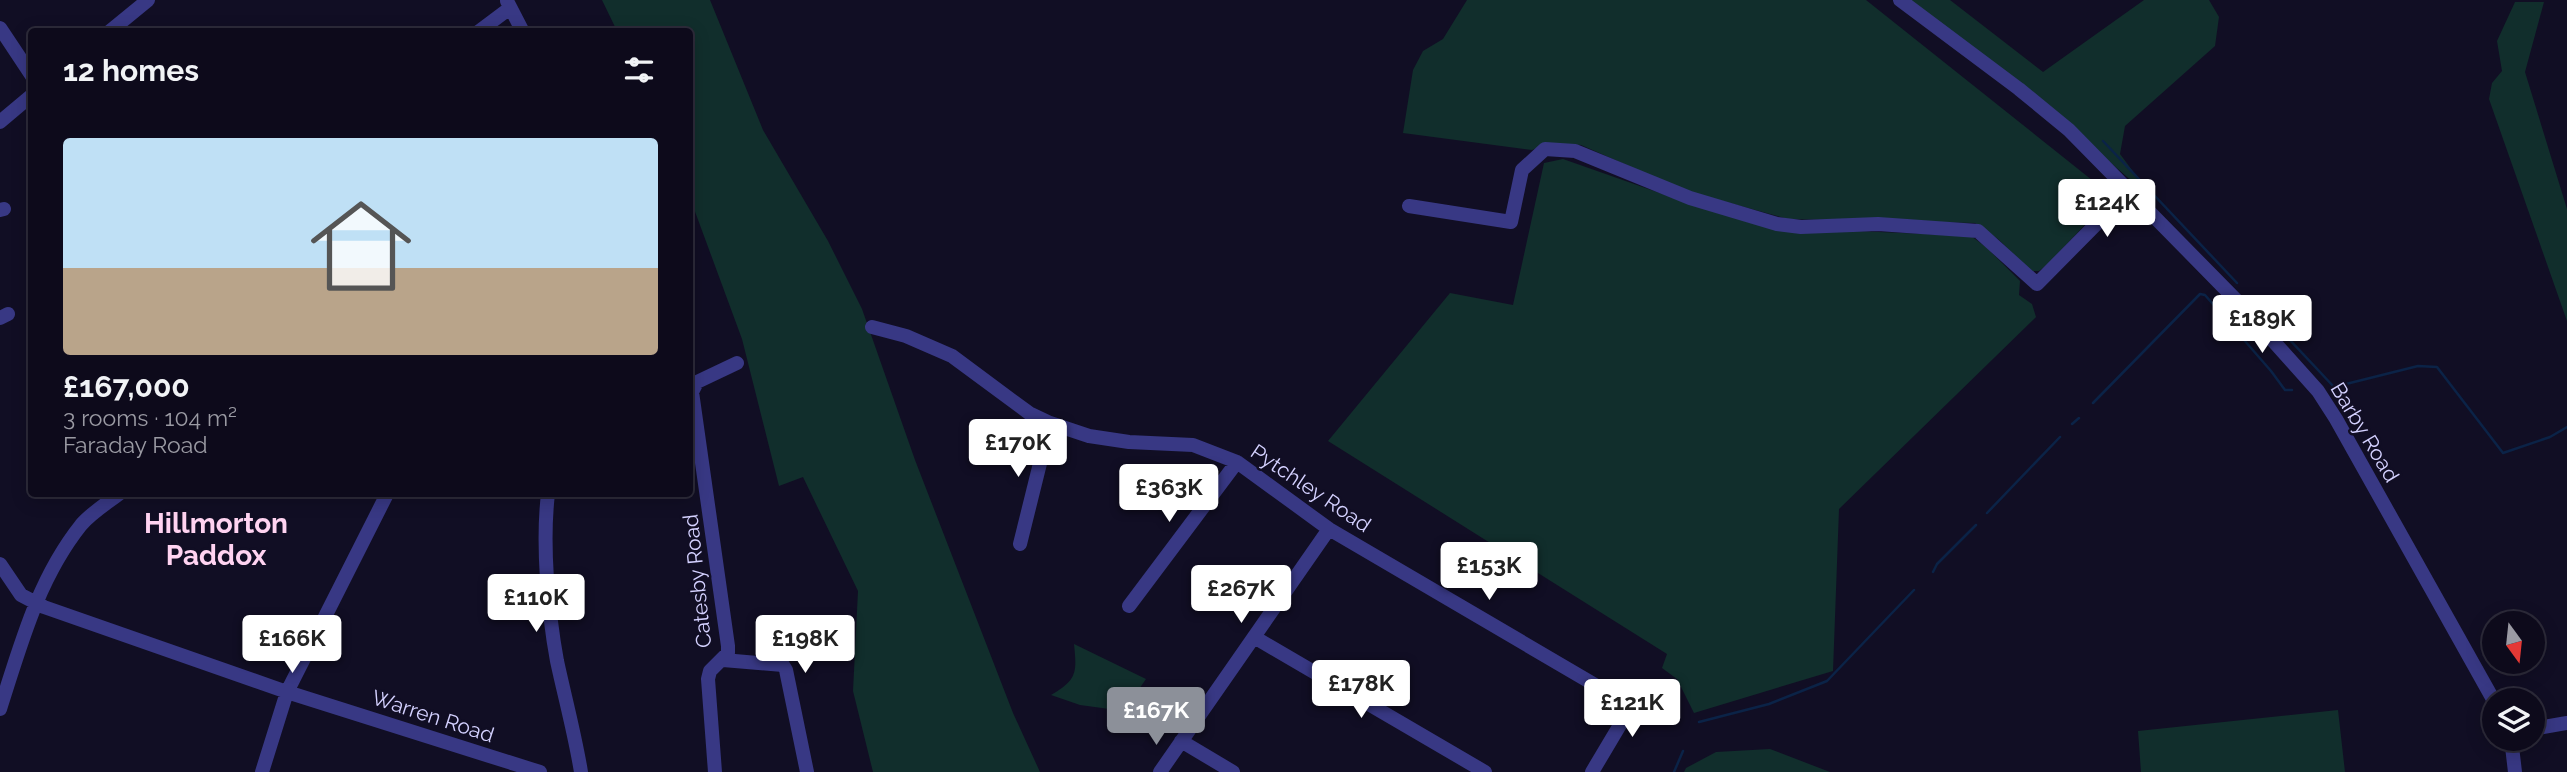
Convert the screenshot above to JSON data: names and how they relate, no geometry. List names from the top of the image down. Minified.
{"streets":{"street":["Barby Road","Pytchley Road","Catesby Road","Warren Road"]},"districts":["Hillmorton Paddox"],"north":"bottom","page":{"heading":"12 homes","list":[{"name":"£167,000","note":"3 rooms · 104 m² · Faraday Road"}],"price":["£124K","£189K","£170K","£363K","£153K","£267K","£110K","£166K","£198K","£178K","£121K","£167K"]}}
